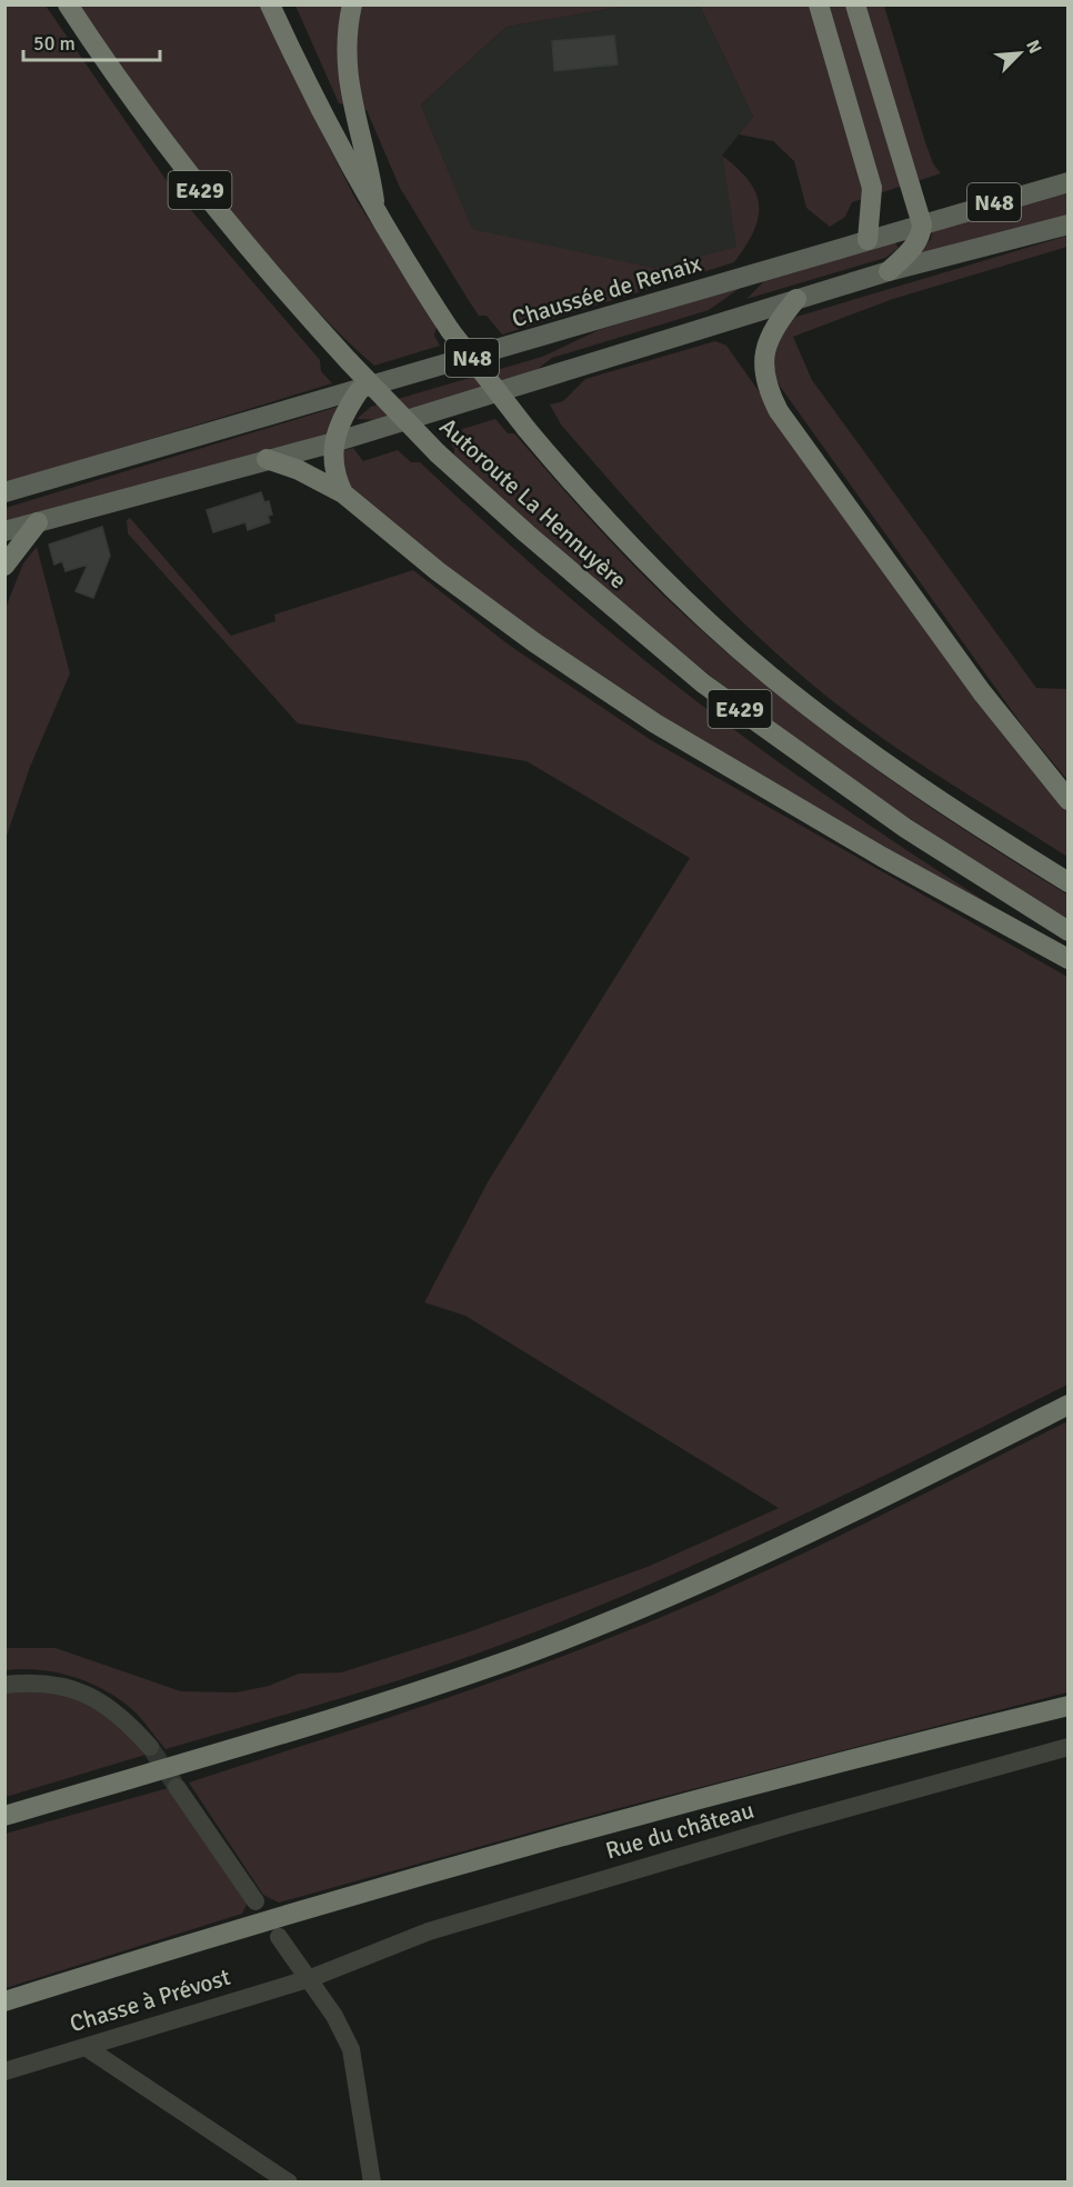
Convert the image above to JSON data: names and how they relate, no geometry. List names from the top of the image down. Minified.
{"streets":{"highway":["E429","Autoroute La Hennuyère"],"main road":["N48","Chaussée de Renaix"],"street":["Rue du château","Chasse à Prévost"]},"crossings":[["Rue du château","Chasse à Prévost"]],"scale_bar":"50 m","north":"top right"}
